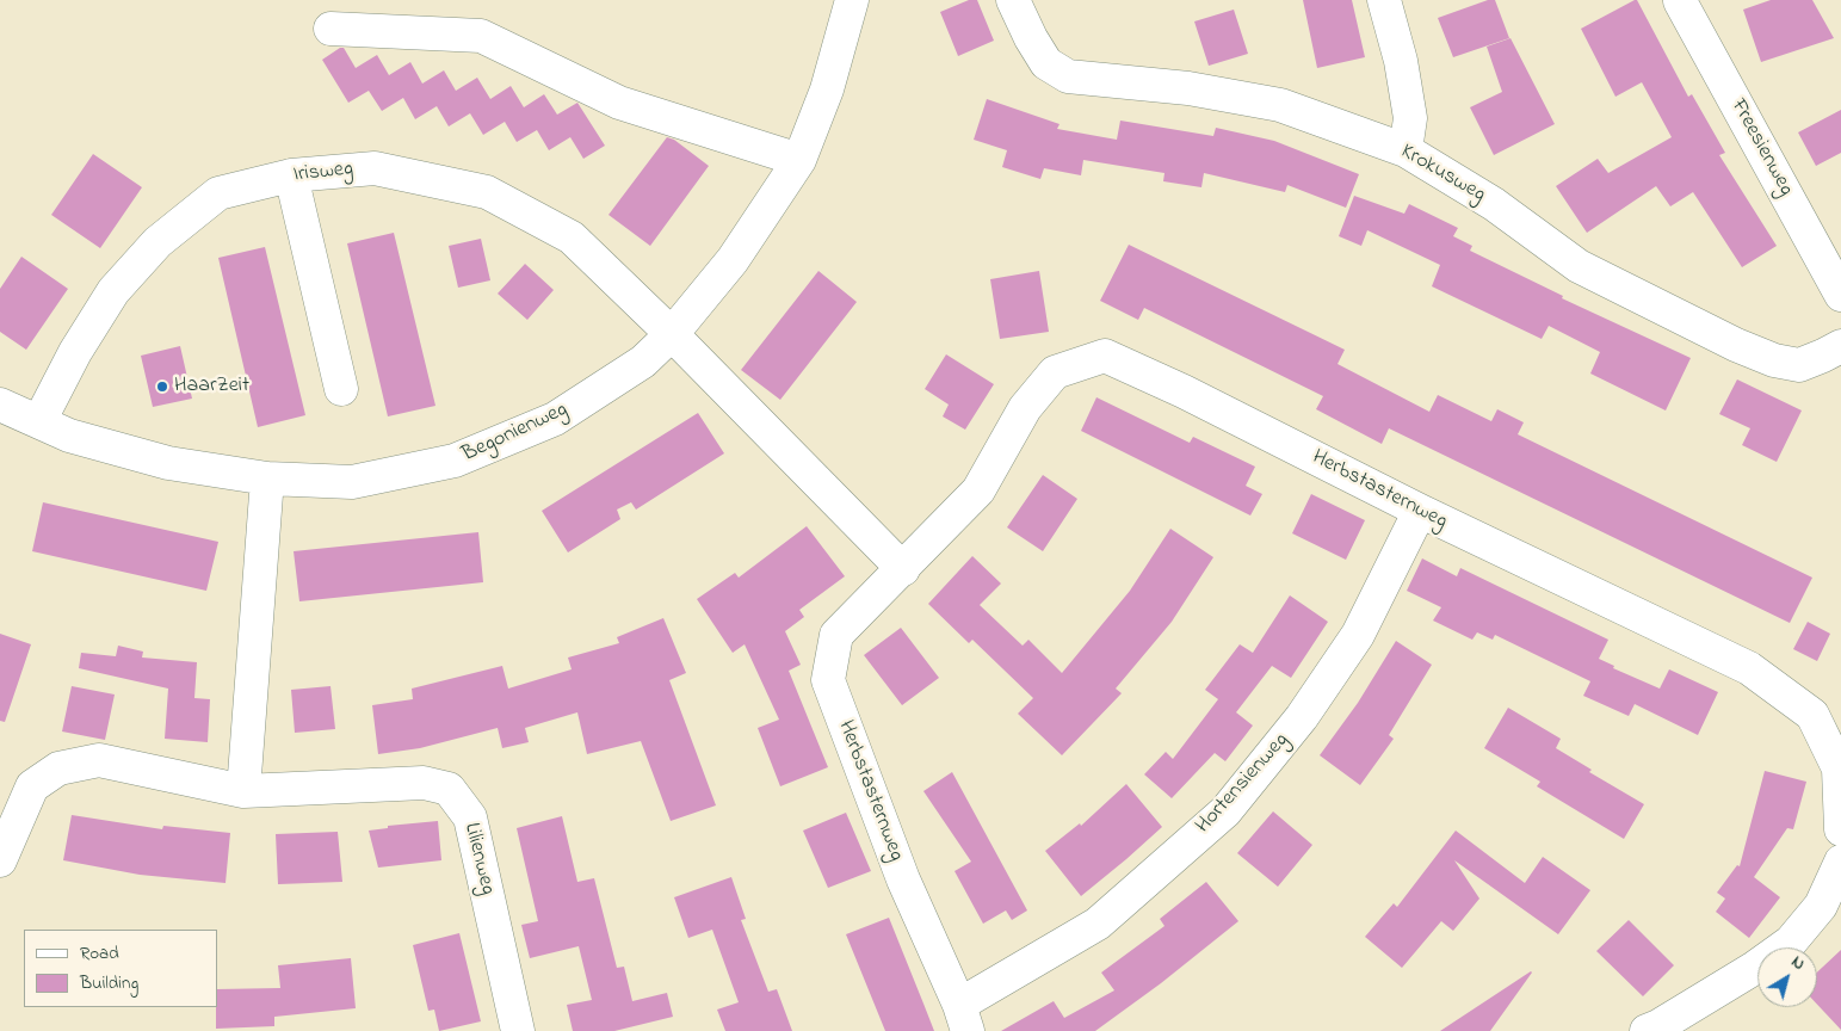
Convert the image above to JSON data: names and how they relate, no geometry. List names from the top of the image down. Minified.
{"streets":{"street":["Freesienweg","Irisweg","Krokusweg","Begonienweg","Herbstasternweg","Hortensienweg","Lilienweg"]},"crossings":[["Irisweg","Begonienweg"],["Herbstasternweg","Hortensienweg"]],"places":["HaarZeit"],"legend":["Road","Building"],"north":"top right"}
